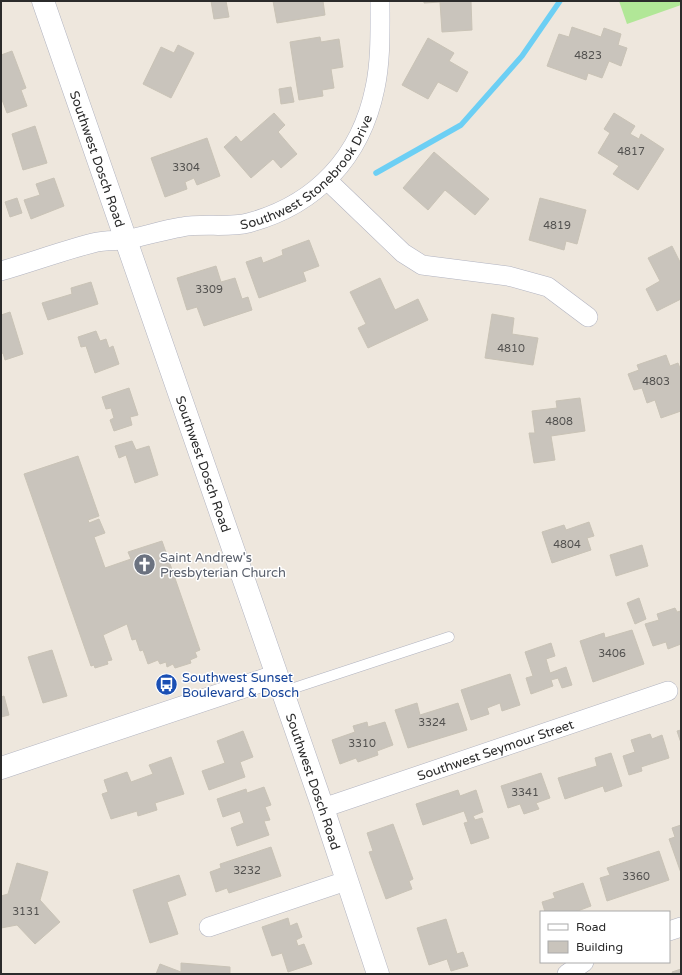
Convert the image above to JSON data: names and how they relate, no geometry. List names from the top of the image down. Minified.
{"streets":{"street":["Southwest Dosch Road","Southwest Stonebrook Drive","Southwest Seymour Street"]},"crossings":[["Southwest Dosch Road","Southwest Stonebrook Drive"],["Southwest Dosch Road","Southwest Seymour Street"]],"places":{"church":["Saint Andrew's Presbyterian Church"],"bus stop":["Southwest Sunset Boulevard & Dosch"]},"house_numbers":["4823","4817","3304","4819","3309","4810","4803","4808","4804","3406","3324","3310","3341","3232","3360","3131"],"legend":["Road","Building"]}
